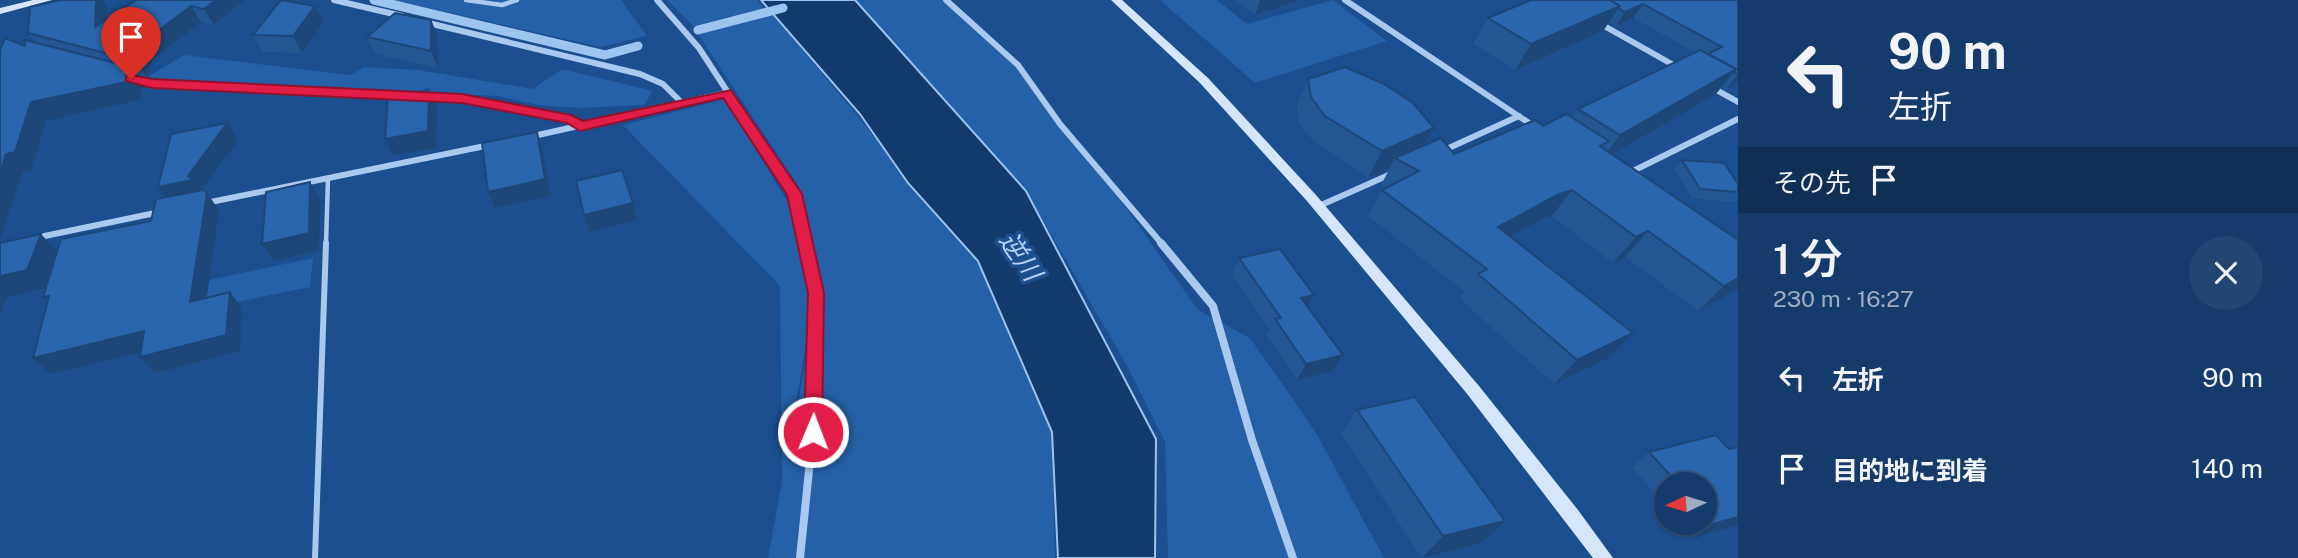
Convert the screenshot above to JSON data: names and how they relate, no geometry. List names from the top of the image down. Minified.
{"water":["逆川"],"north":"left","page":{"turn":["90 m","左折"],"then":"その先","heading":["1 分","230 m · 16:27"],"list":[{"name":"左折","value":"90 m"},{"name":"目的地に到着","value":"140 m"}]}}
